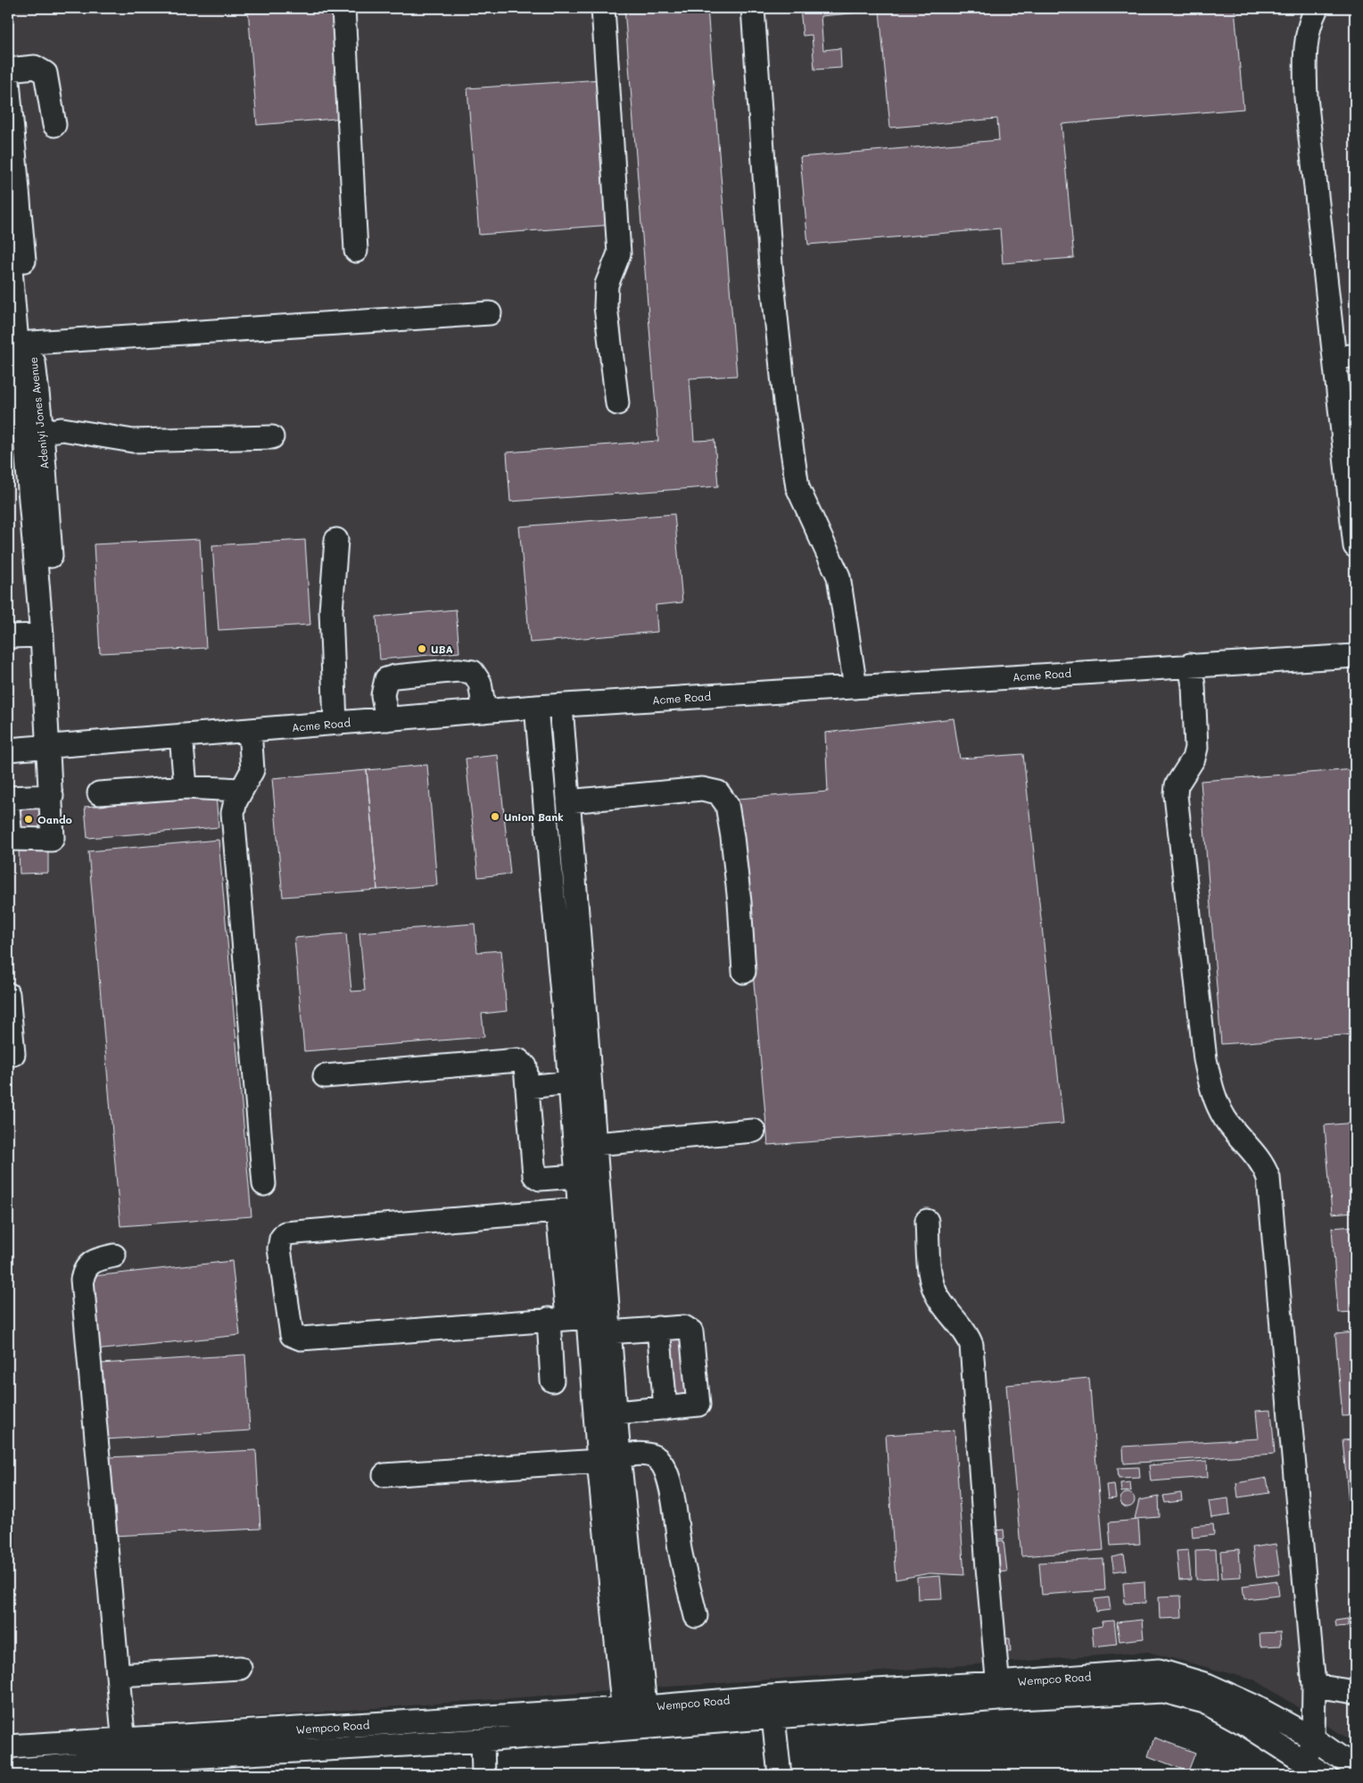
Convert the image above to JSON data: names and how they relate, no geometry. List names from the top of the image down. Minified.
{"streets":{"street":["Adeniyi Jones Avenue","Acme Road","Wempco Road"]},"crossings":[["Adeniyi Jones Avenue","Acme Road"]],"places":["UBA","Union Bank","Oando"]}
